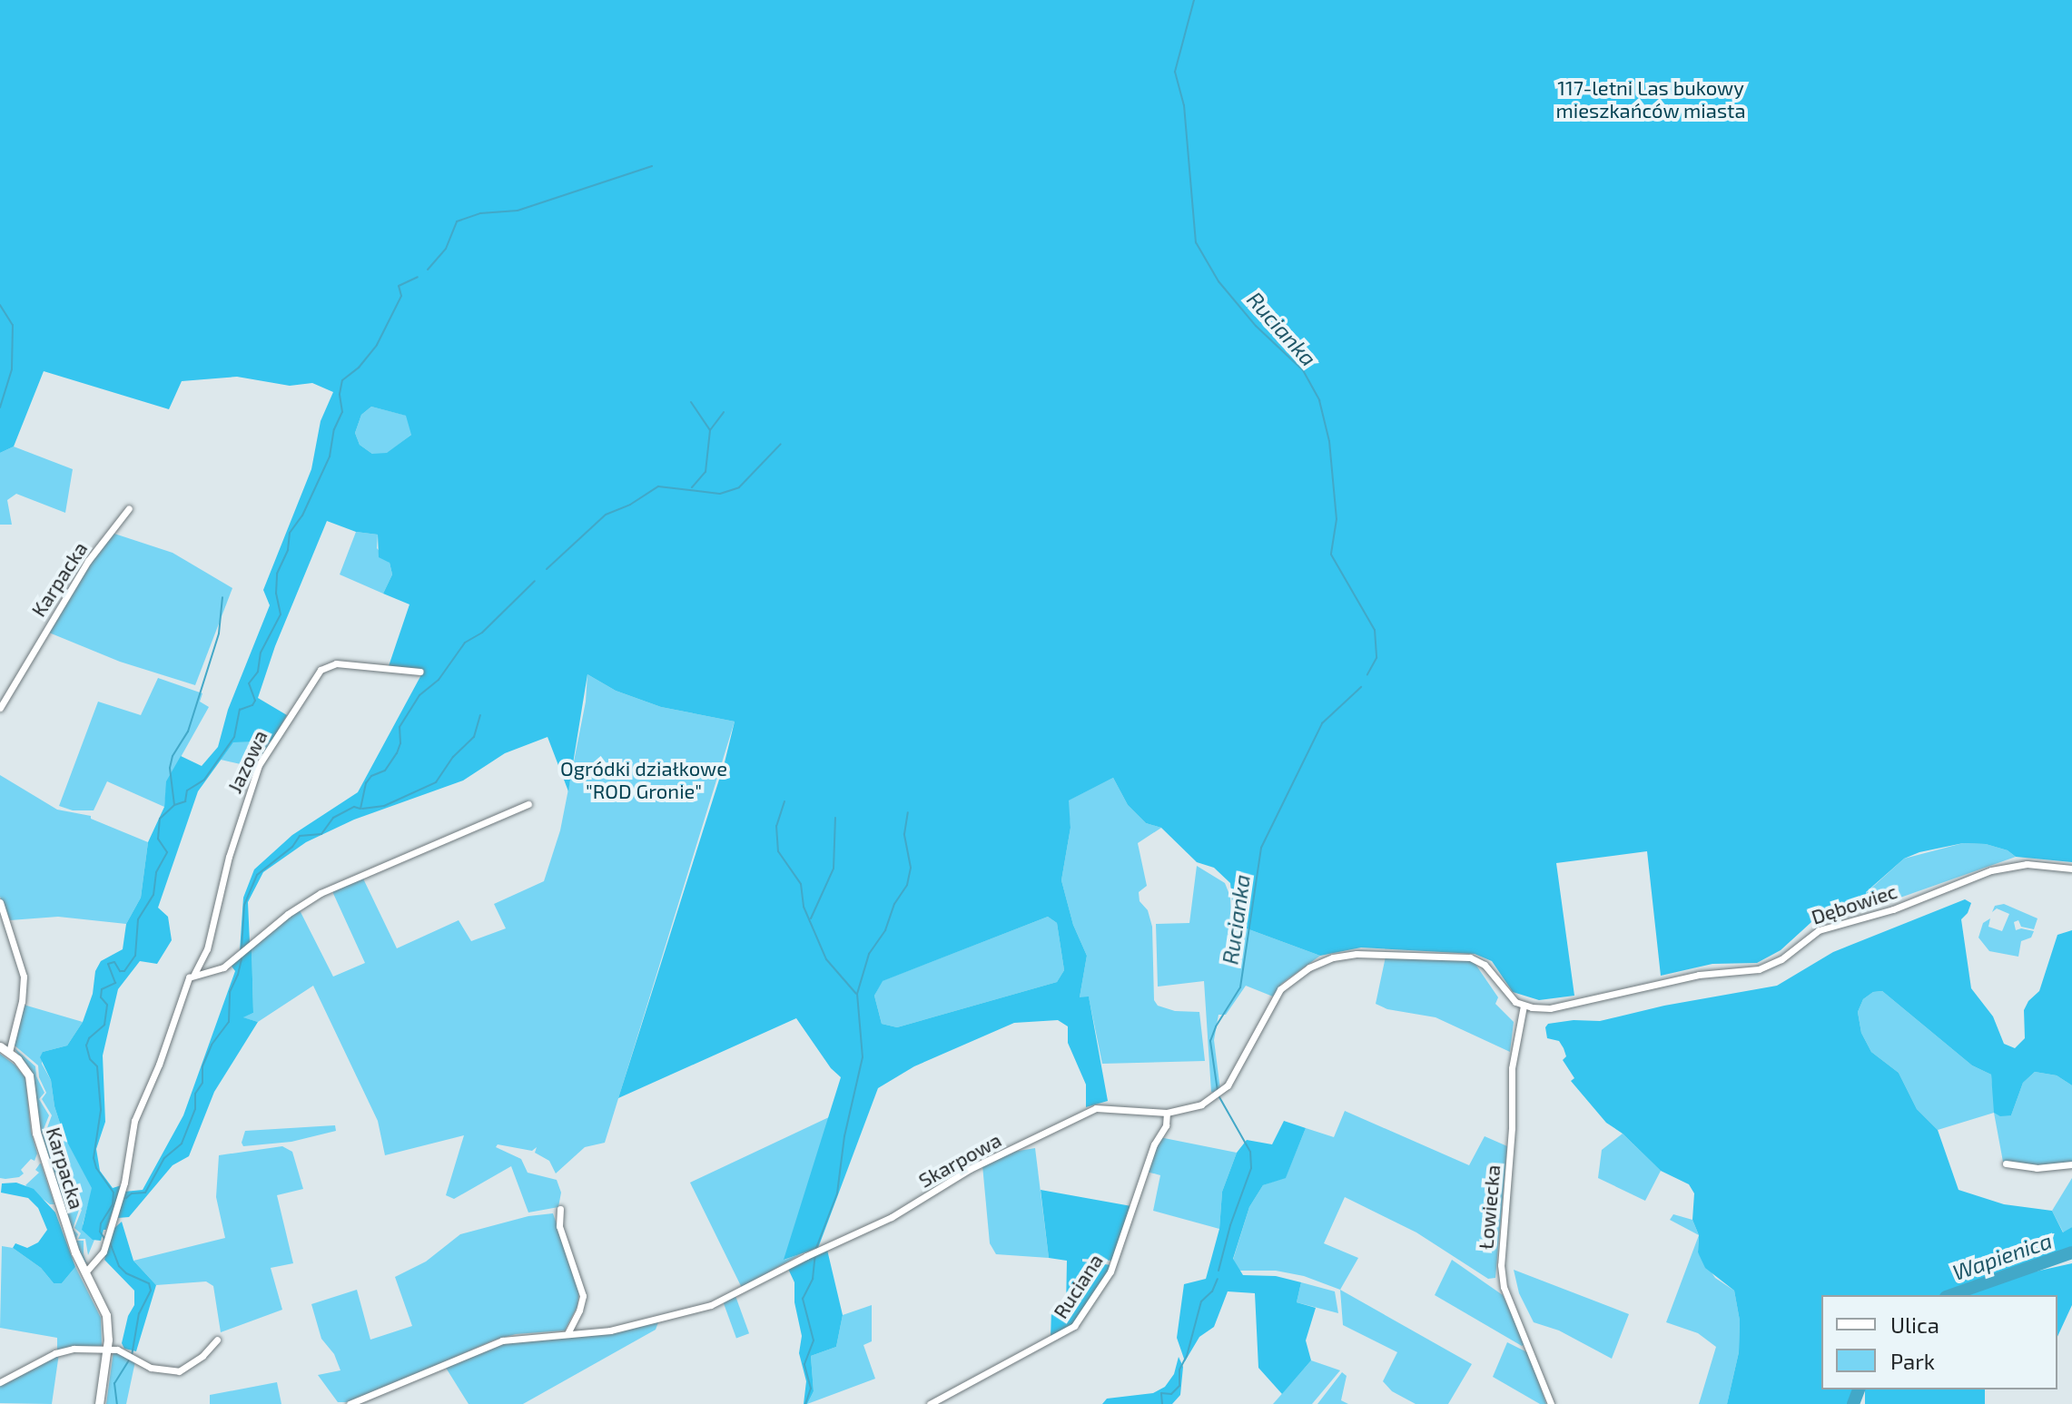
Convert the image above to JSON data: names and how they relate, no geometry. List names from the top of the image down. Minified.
{"streets":{"street":["Karpacka","Jazowa","Dębowiec","Skarpowa","Łowiecka","Ruciana"]},"crossings":[["Karpacka","Jazowa"],["Dębowiec","Skarpowa"],["Dębowiec","Łowiecka"],["Skarpowa","Łowiecka"],["Skarpowa","Ruciana"]],"water":["Rucianka","Wapienica"],"parks":["117-letni Las bukowy mieszkańców miasta","Ogródki działkowe \"ROD Gronie\""],"legend":["Ulica","Park"]}
